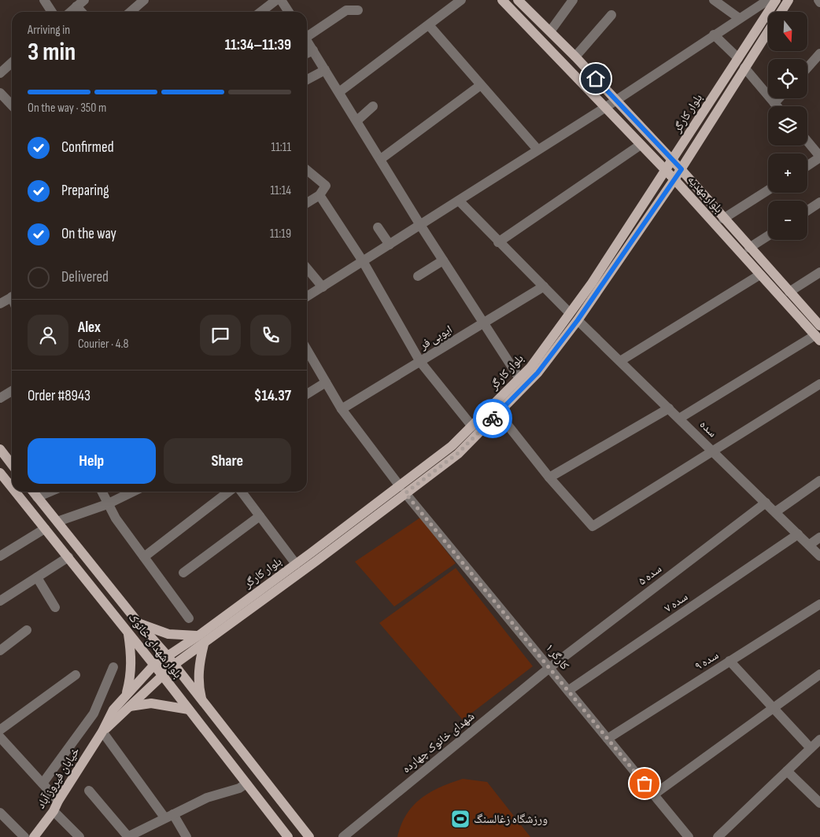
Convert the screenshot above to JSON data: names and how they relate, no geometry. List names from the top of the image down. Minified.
{"streets":{"main road":["بلوار کارگر","بلوار مهدیه","بلوار شهدای خانوک","خیابان فیروز آباد"],"street":["ایوبی فر","سده","سده ۵","سده ۷","کارگر ۱","سده ۹","شهدای خانوک چهارده"]},"crossings":[["بلوار کارگر","بلوار مهدیه"],["بلوار کارگر","سده"],["بلوار کارگر","بلوار شهدای خانوک"],["بلوار کارگر","کارگر ۱"],["بلوار کارگر","خیابان فیروز آباد"],["ایوبی فر","کارگر ۱"],["سده","سده ۵"],["سده","سده ۷"],["سده ۵","کارگر ۱"],["سده ۵","شهدای خانوک چهارده"],["سده ۷","کارگر ۱"],["کارگر ۱","سده ۹"],["کارگر ۱","شهدای خانوک چهارده"]],"places":{"sports":["ورزشگاه زغالسنگ"]},"north":"bottom","page":{"map_buttons":["+","−"],"heading":["3 min","Arriving in","11:34–11:39"],"panel":["Alex","Courier · 4.8","Order #8943","$14.37"],"bar":"On the way · 350 m","list":[["Confirmed","11:11"],["Preparing","11:14"],["On the way","11:19"],"Delivered"],"buttons":["Help","Share"]}}
